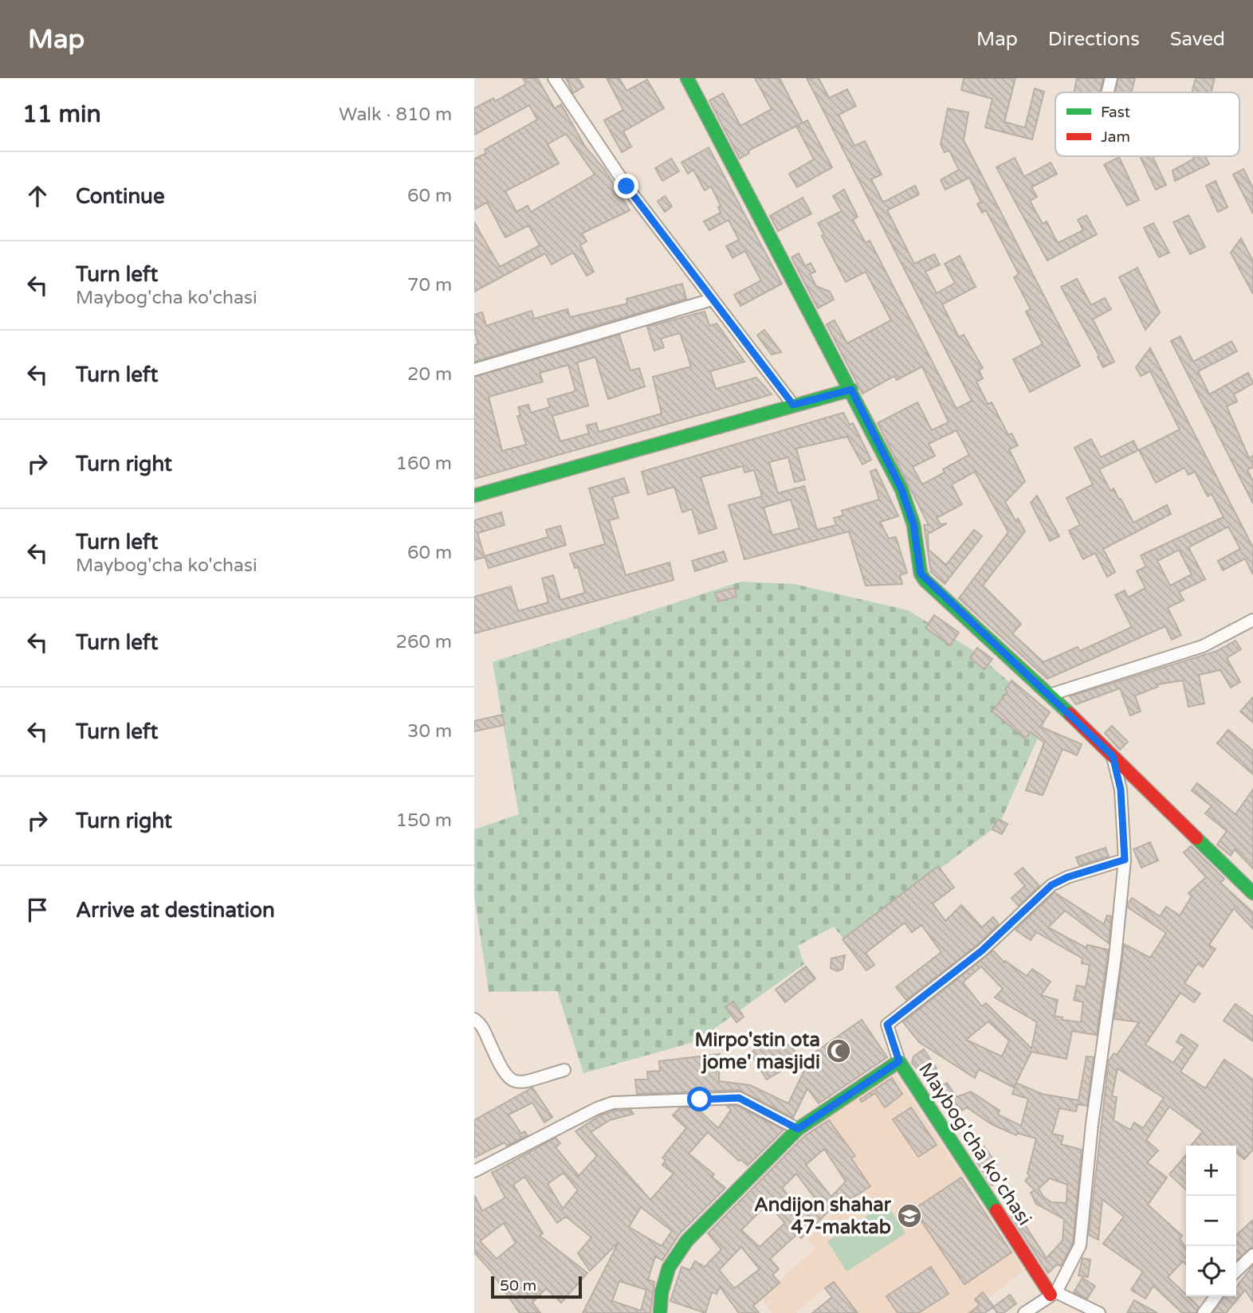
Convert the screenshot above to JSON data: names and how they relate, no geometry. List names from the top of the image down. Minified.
{"streets":{"street":["Maybog'cha ko'chasi"]},"places":{"mosque":["Mirpo'stin ota jome' masjidi"],"school or university":["Andijon shahar 47-maktab"]},"legend":["Fast","Jam"],"scale_bar":"50 m","page":{"header":"Map","nav":["Map","Directions","Saved"],"heading":["11 min","Walk · 810 m"],"list":[["Continue","60 m"],["Turn left","Maybog'cha ko'chasi","70 m"],["Turn left","20 m"],["Turn right","160 m"],["Turn left","Maybog'cha ko'chasi","60 m"],["Turn left","260 m"],["Turn left","30 m"],["Turn right","150 m"],"Arrive at destination"],"map_buttons":["+","−"],"scale":"50 m"}}
